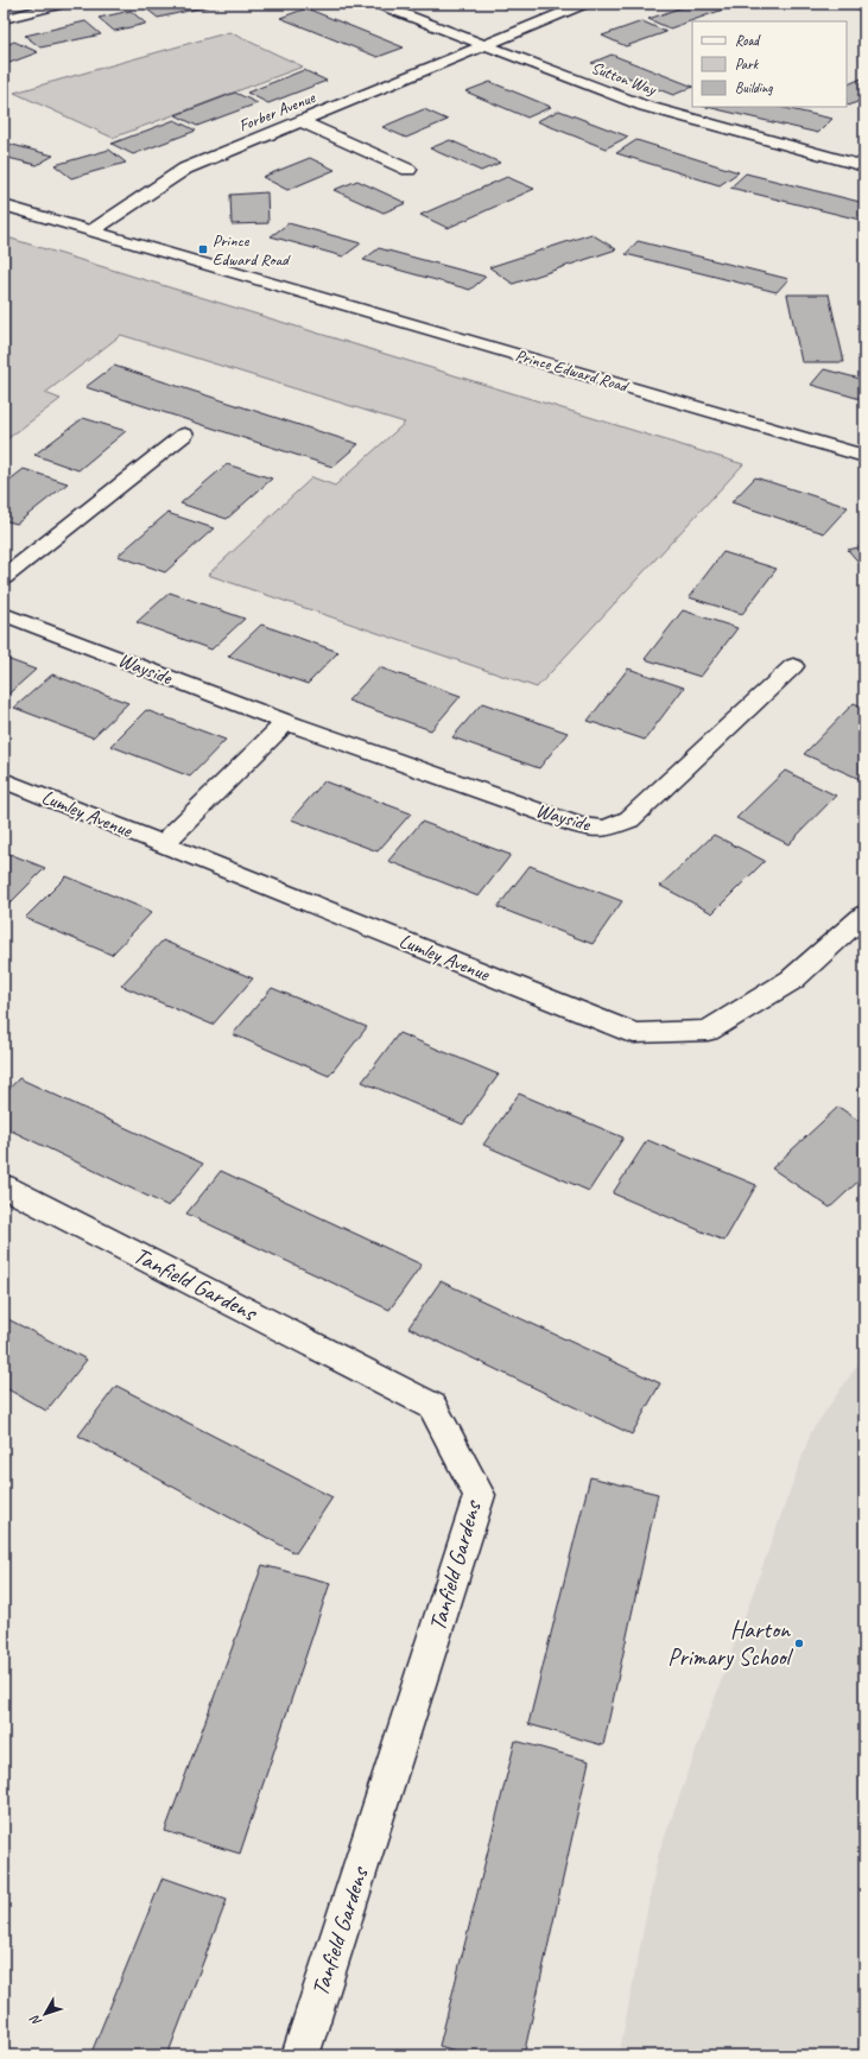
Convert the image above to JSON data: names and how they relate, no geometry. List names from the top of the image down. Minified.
{"streets":{"street":["Sutton Way","Forber Avenue","Prince Edward Road","Wayside","Lumley Avenue","Tanfield Gardens"]},"crossings":[["Sutton Way","Forber Avenue"],["Forber Avenue","Prince Edward Road"]],"places":{"transit":["Prince Edward Road"],"other":["Harton Primary School"]},"legend":["Road","Park","Building"],"north":"bottom left"}
